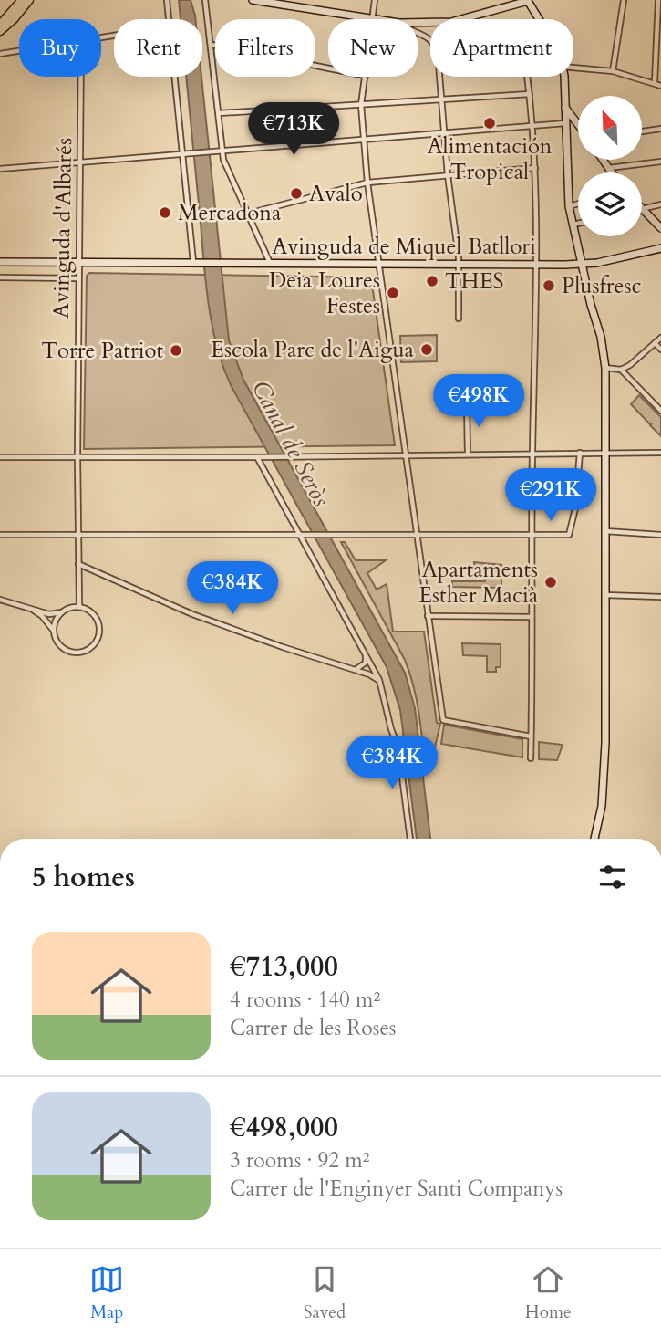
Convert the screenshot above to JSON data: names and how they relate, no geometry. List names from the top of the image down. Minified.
{"streets":{"main road":["Avinguda de Miquel Batllori"],"street":["Avinguda d'Albarés"]},"water":["Canal de Seròs"],"places":["Alimentación Tropical","Avalo","Mercadona","THES","Plusfresc","Deia Loures Festes","Escola Parc de l'Aigua","Torre Patriot","Apartaments Esther Macià"],"north":"top left","page":{"chip":["Buy","Rent","Filters","New","Apartment"],"price":["€713K","€498K","€291K","€384K","€384K"],"heading":"5 homes","list":[{"name":"€713,000","note":"4 rooms · 140 m² · Carrer de les Roses"},{"name":"€498,000","note":"3 rooms · 92 m² · Carrer de l'Enginyer Santi Companys"}],"tabs":["Map","Saved","Home"]}}
